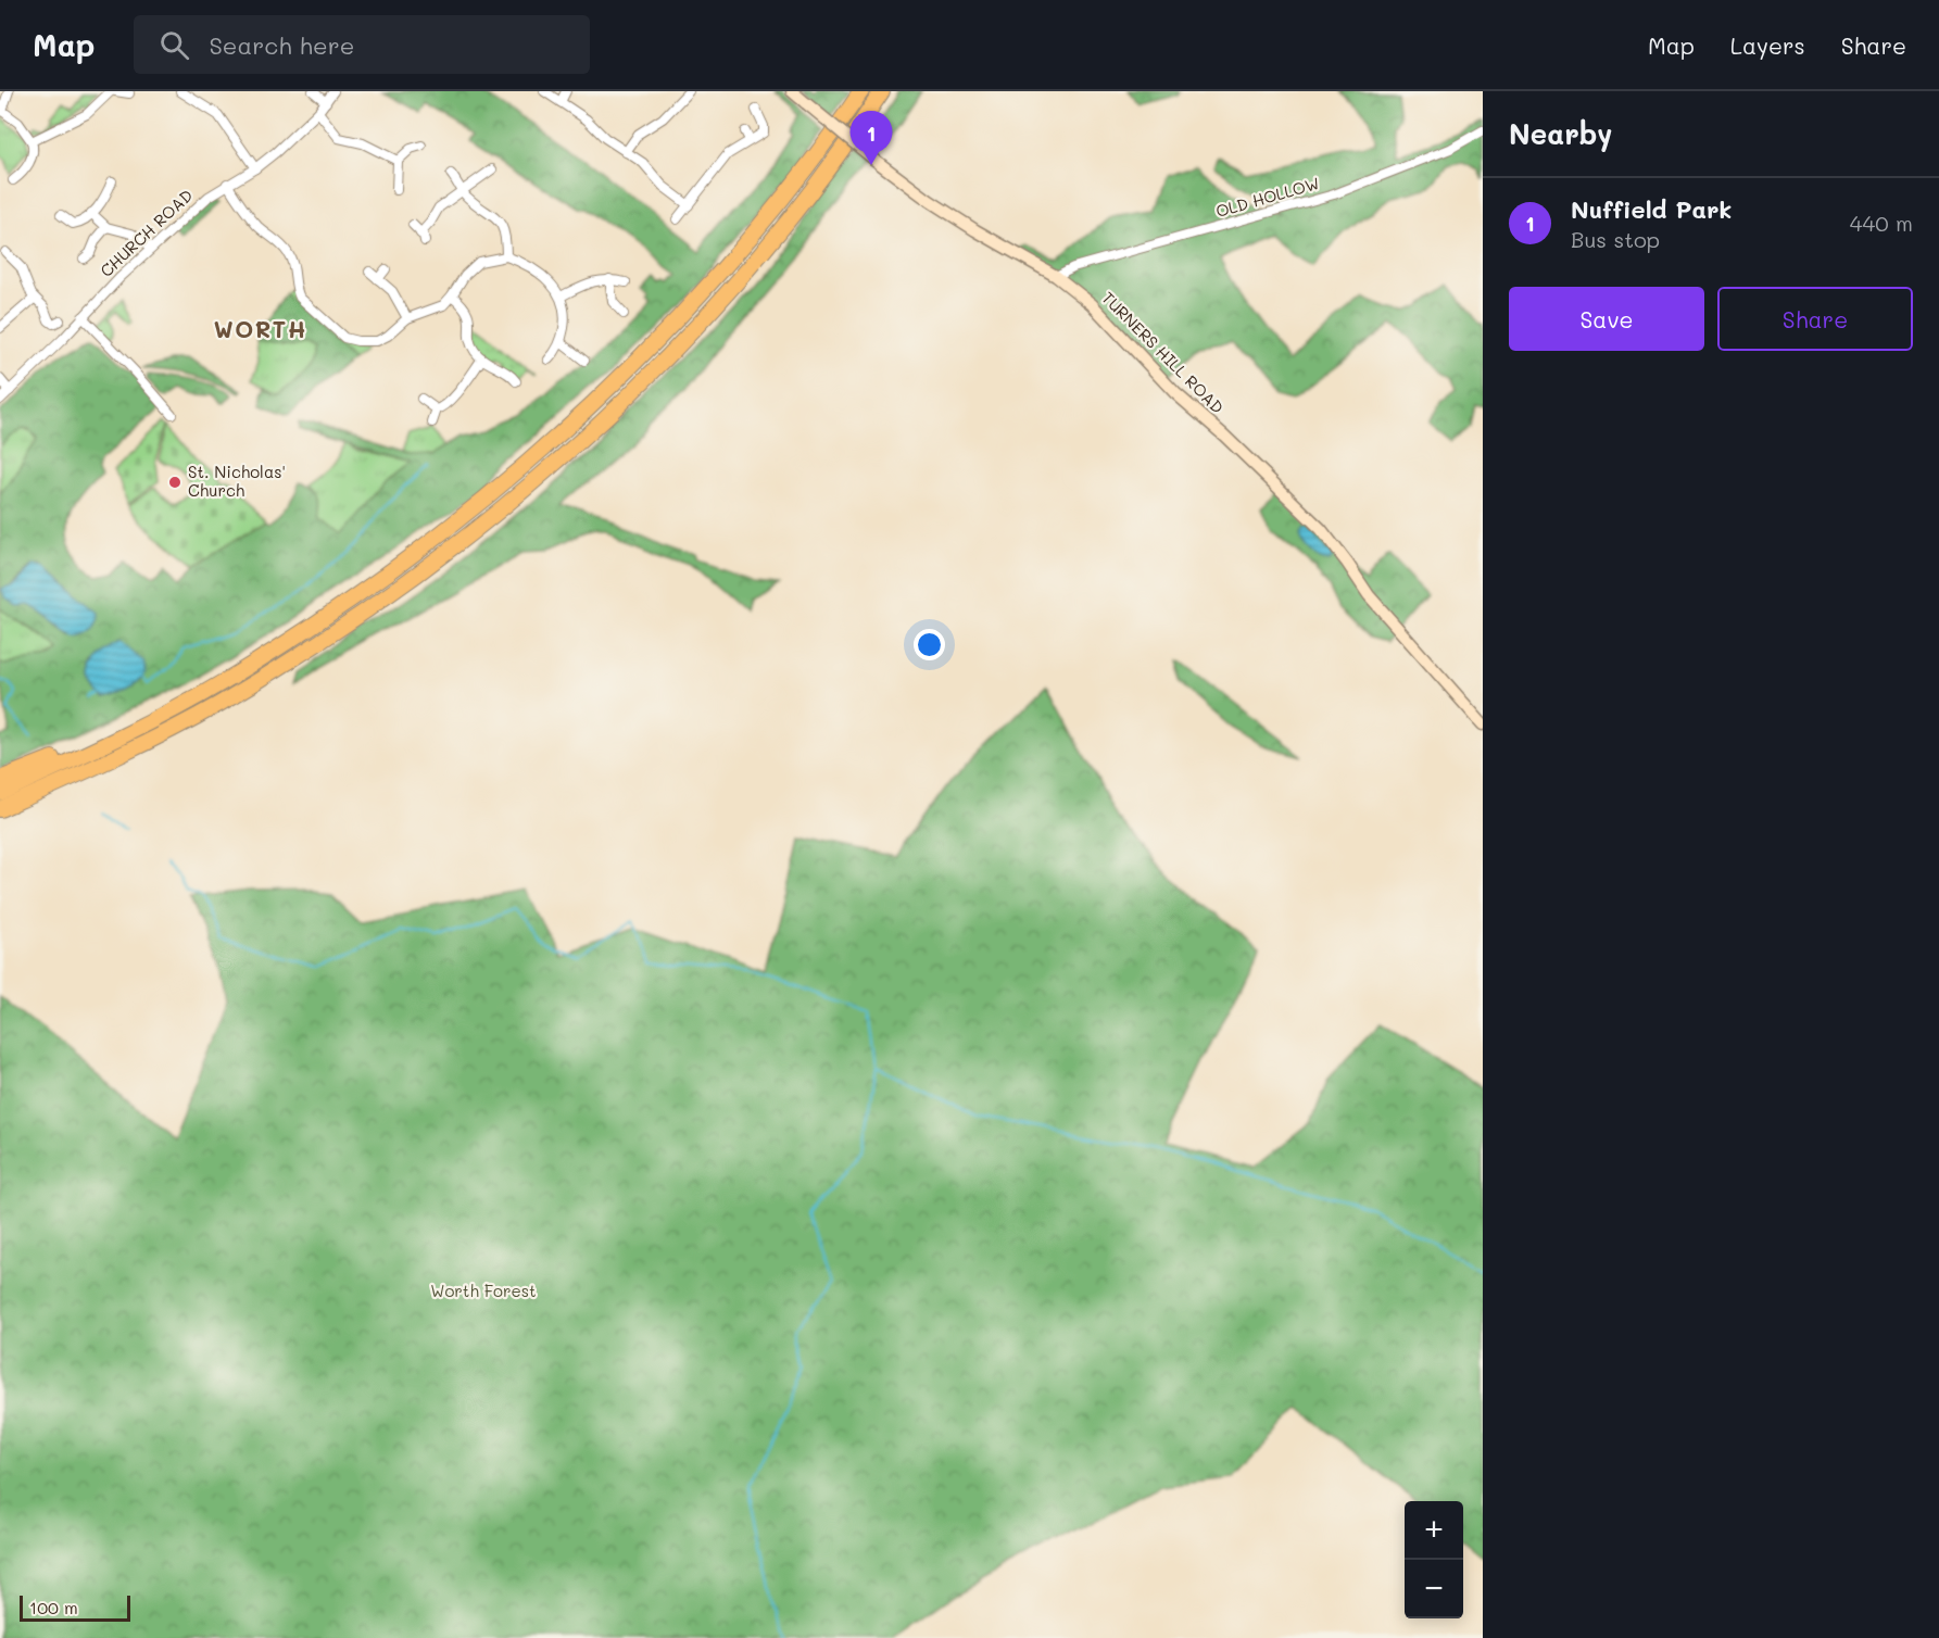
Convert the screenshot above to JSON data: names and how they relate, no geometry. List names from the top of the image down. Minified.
{"streets":{"street":["OLD HOLLOW","CHURCH ROAD","TURNERS HILL ROAD"]},"crossings":[["OLD HOLLOW","TURNERS HILL ROAD"]],"districts":["WORTH"],"parks":["Worth Forest"],"places":["St. Nicholas' Church"],"scale_bar":"100 m","page":{"header":"Map","search":"Search here","nav":["Map","Layers","Share"],"heading":"Nearby","pins":"1","list":[{"mark":"1","name":"Nuffield Park","note":"Bus stop","value":"440 m"}],"buttons":["Save","Share"],"map_buttons":["+","−"],"scale":"100 m"}}
